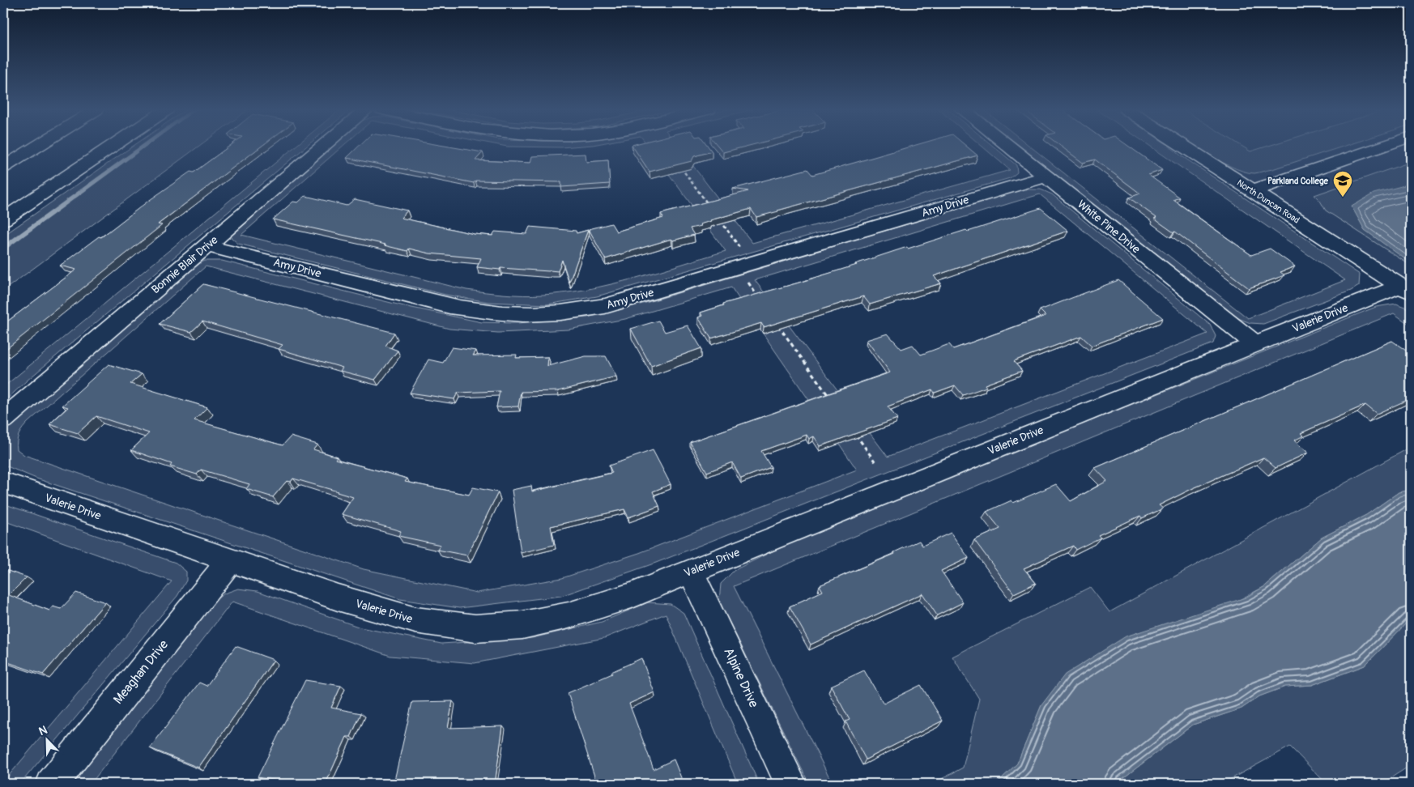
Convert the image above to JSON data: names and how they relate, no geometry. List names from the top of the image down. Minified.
{"streets":{"main road":["North Duncan Road","Amy Drive","White Pine Drive","Bonnie Blair Drive","Valerie Drive","Meaghan Drive","Alpine Drive"]},"crossings":[["North Duncan Road","Valerie Drive"],["Amy Drive","White Pine Drive"],["Amy Drive","Bonnie Blair Drive"],["White Pine Drive","Valerie Drive"],["Valerie Drive","Meaghan Drive"],["Valerie Drive","Alpine Drive"]],"places":{"school or university":["Parkland College"]},"north":"top left"}
